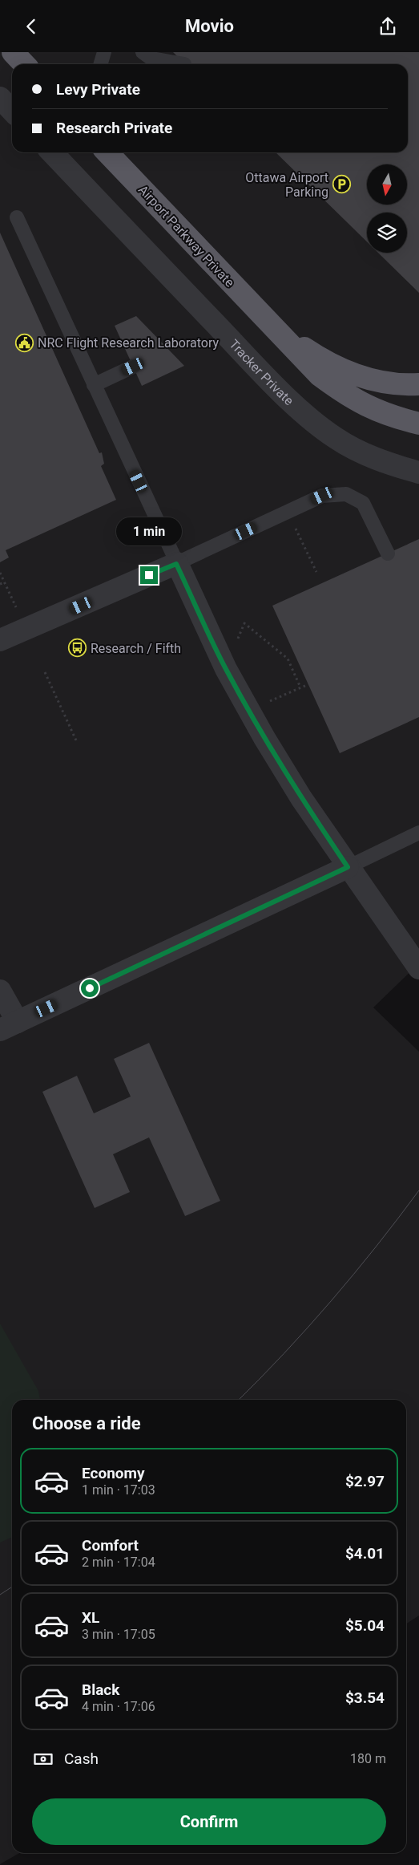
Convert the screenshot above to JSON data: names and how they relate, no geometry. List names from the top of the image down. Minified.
{"streets":{"highway":["Airport Parkway Private"],"street":["Tracker Private"]},"places":{"parking":["Ottawa Airport Parking"],"public building":["NRC Flight Research Laboratory"],"bus stop":["Research / Fifth"]},"north":"bottom","page":{"header":"Movio","banner":["Levy Private","Research Private"],"bubble":"1 min","heading":"Choose a ride","list":[{"name":"Economy","note":"1 min · 17:03","value":"$2.97"},{"name":"Comfort","note":"2 min · 17:04","value":"$4.01"},{"name":"XL","note":"3 min · 17:05","value":"$5.04"},{"name":"Black","note":"4 min · 17:06","value":"$3.54"}],"pay":["Cash","180 m"],"buttons":"Confirm"}}
